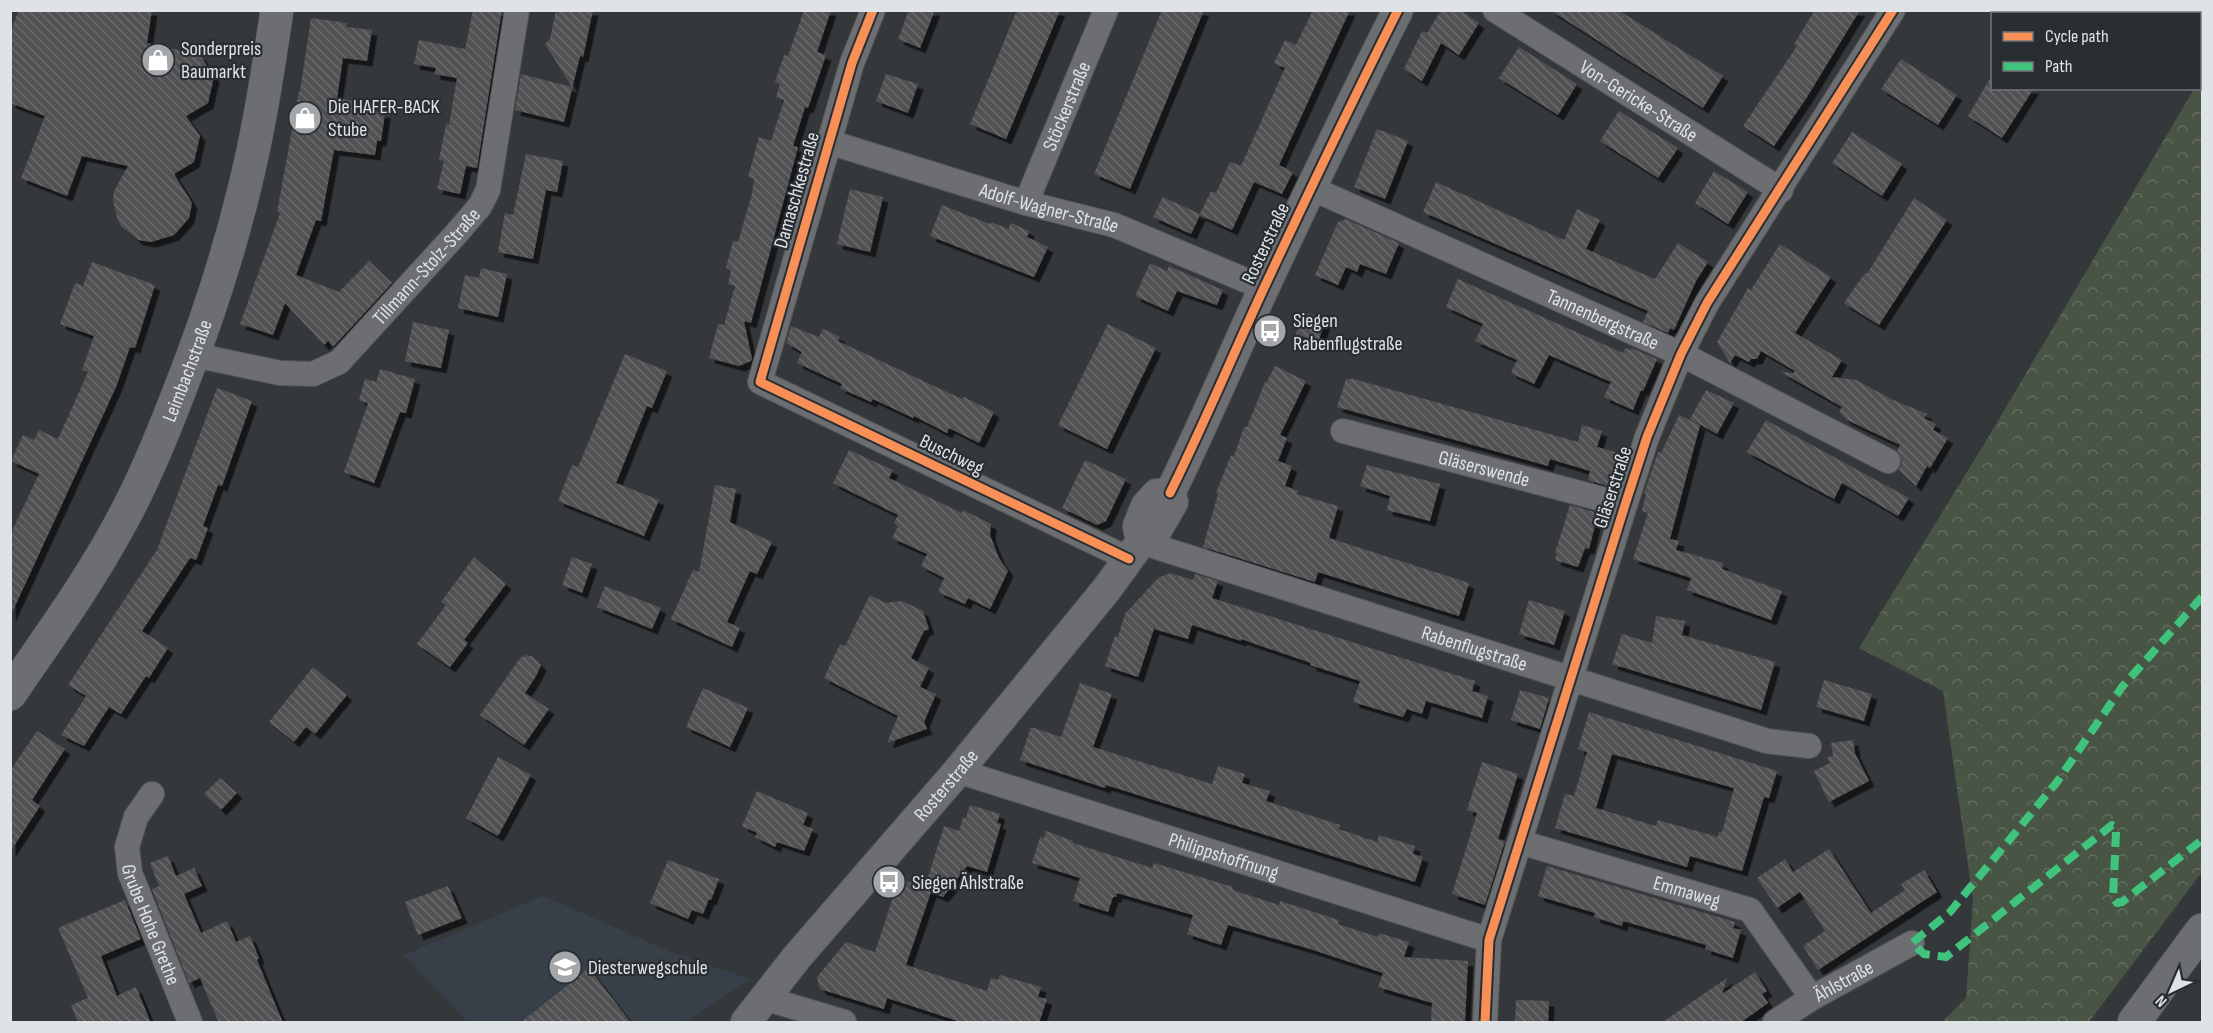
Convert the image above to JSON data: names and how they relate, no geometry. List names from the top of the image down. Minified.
{"streets":{"main road":["Leimbachstraße"],"street":["Von-Gericke-Straße","Stöckerstraße","Damaschkestraße","Adolf-Wagner-Straße","Rosterstraße","Tillmann-Stolz-Straße","Tannenbergstraße","Buschweg","Gläserswende","Gläserstraße","Rabenflugstraße","Philippshoffnung","Emmaweg","Grube Hohe Grethe","Ählstraße"]},"crossings":[["Von-Gericke-Straße","Gläserstraße"],["Stöckerstraße","Adolf-Wagner-Straße"],["Damaschkestraße","Adolf-Wagner-Straße"],["Damaschkestraße","Buschweg"],["Adolf-Wagner-Straße","Rosterstraße"],["Rosterstraße","Tannenbergstraße"],["Rosterstraße","Buschweg"],["Rosterstraße","Rabenflugstraße"],["Rosterstraße","Philippshoffnung"],["Tillmann-Stolz-Straße","Leimbachstraße"],["Tannenbergstraße","Gläserstraße"],["Buschweg","Rabenflugstraße"],["Gläserswende","Gläserstraße"],["Gläserstraße","Rabenflugstraße"],["Gläserstraße","Philippshoffnung"],["Gläserstraße","Emmaweg"],["Emmaweg","Ählstraße"]],"places":{"shop":["Sonderpreis Baumarkt","Die HAFER-BACK Stube"],"bus stop":["Siegen Rabenflugstraße","Siegen Ählstraße"],"school or university":["Diesterwegschule"]},"legend":["Cycle path","Path"],"north":"bottom left"}
